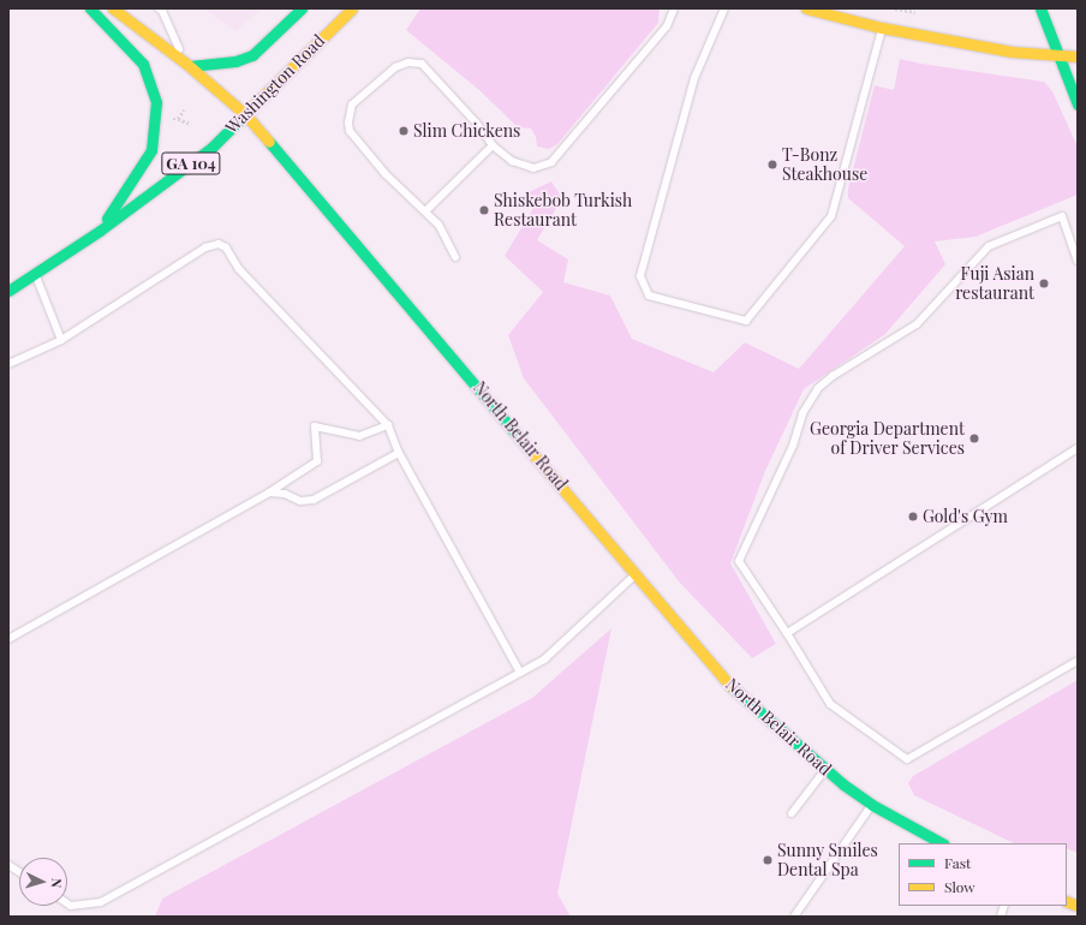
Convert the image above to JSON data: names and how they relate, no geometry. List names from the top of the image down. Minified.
{"streets":{"street":["Washington Road","GA 104","North Belair Road"]},"crossings":[["Washington Road","North Belair Road"]],"places":["Slim Chickens","T-Bonz Steakhouse","Shiskebob Turkish Restaurant","Fuji Asian restaurant","Georgia Department of Driver Services","Gold's Gym","Sunny Smiles Dental Spa"],"legend":["Fast","Slow"],"north":"right"}
